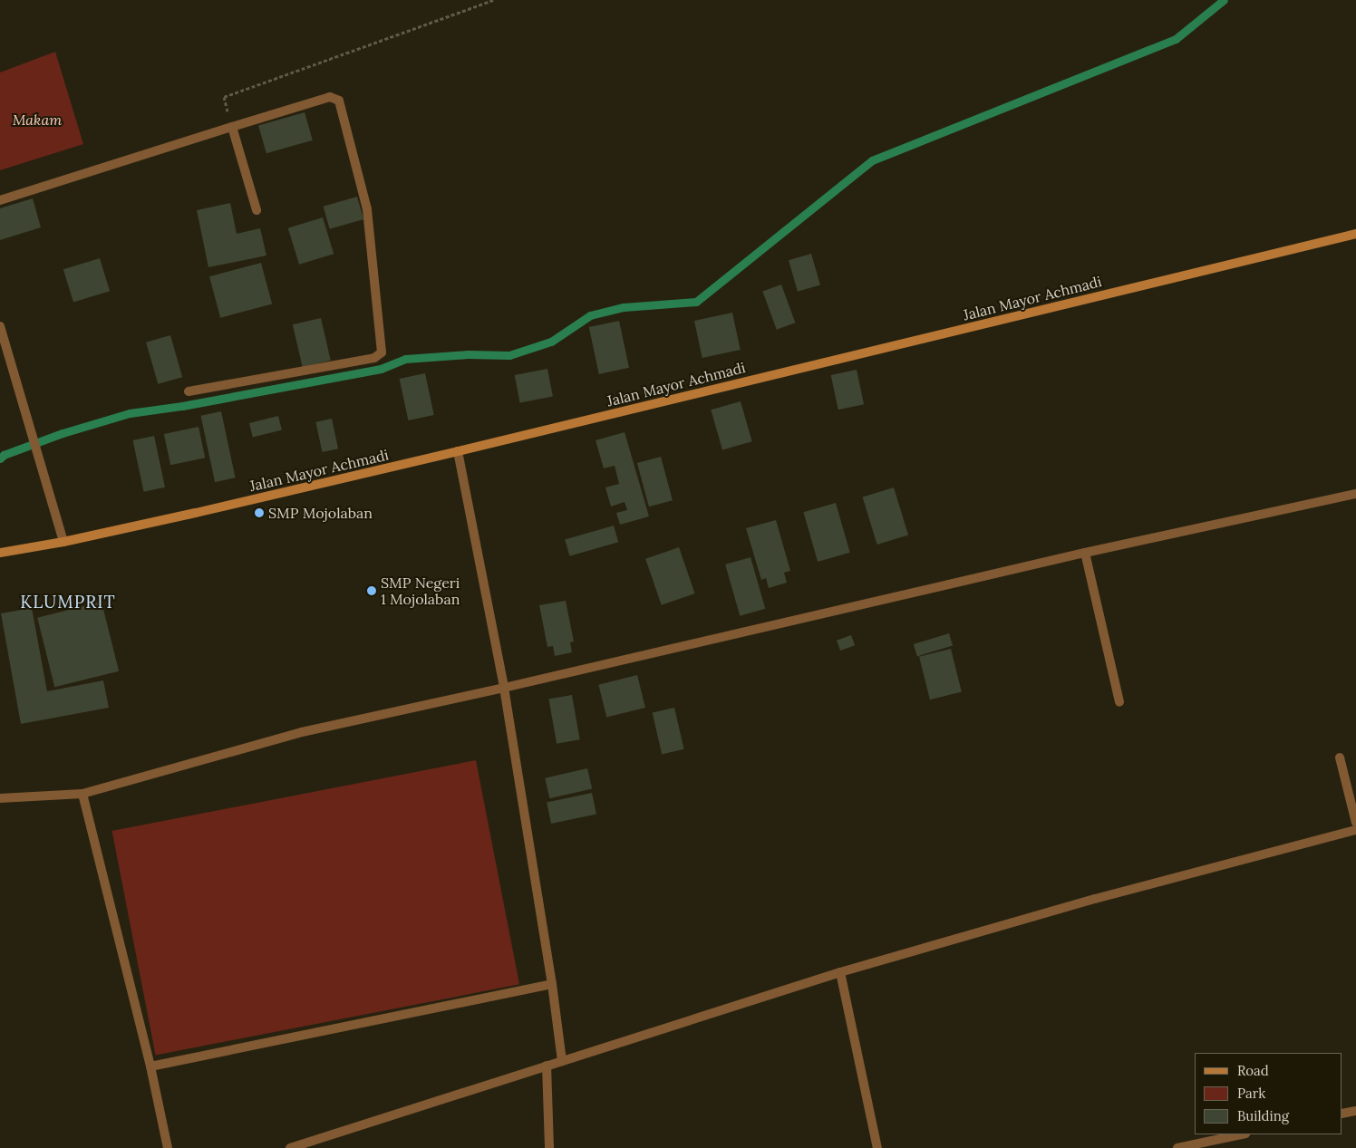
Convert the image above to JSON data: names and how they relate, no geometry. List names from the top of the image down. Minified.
{"streets":{"main road":["Jalan Mayor Achmadi"]},"districts":["KLUMPRIT"],"parks":["Makam"],"places":["SMP Mojolaban","SMP Negeri 1 Mojolaban"],"legend":["Road","Park","Building"]}
